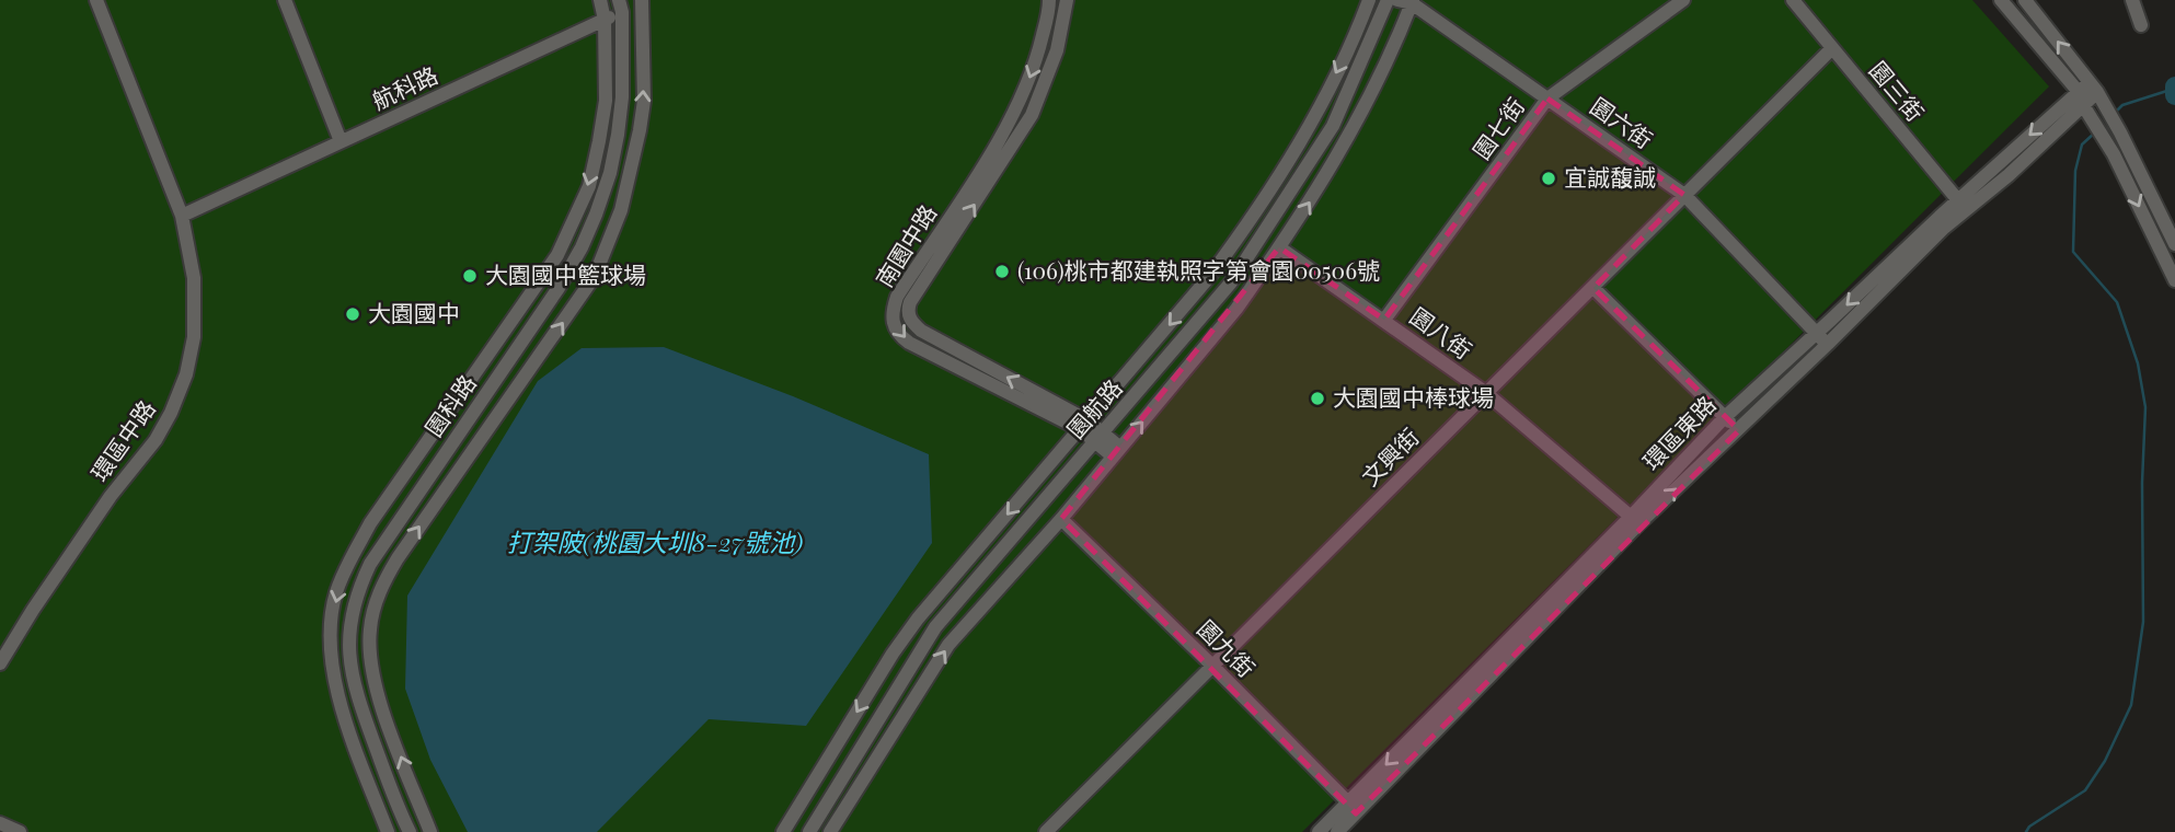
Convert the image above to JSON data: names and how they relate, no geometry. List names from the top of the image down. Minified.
{"streets":{"street":["航科路","園三街","園六街","園七街","南園中路","園八街","園科路","園航路","環區東路","環區中路","文興街","園九街"]},"crossings":[["航科路","園科路"],["航科路","環區中路"],["園三街","環區東路"],["園三街","文興街"],["園六街","園七街"],["園六街","環區東路"],["園六街","文興街"],["園七街","園八街"],["南園中路","園航路"],["園八街","環區東路"],["園八街","文興街"],["環區東路","園九街"],["文興街","園九街"]],"water":["打架陂(桃園大圳8-27號池)"],"places":["宜誠馥誠","(106)桃市都建執照字第會園00506號","大園國中籃球場","大園國中","大園國中棒球場"]}
